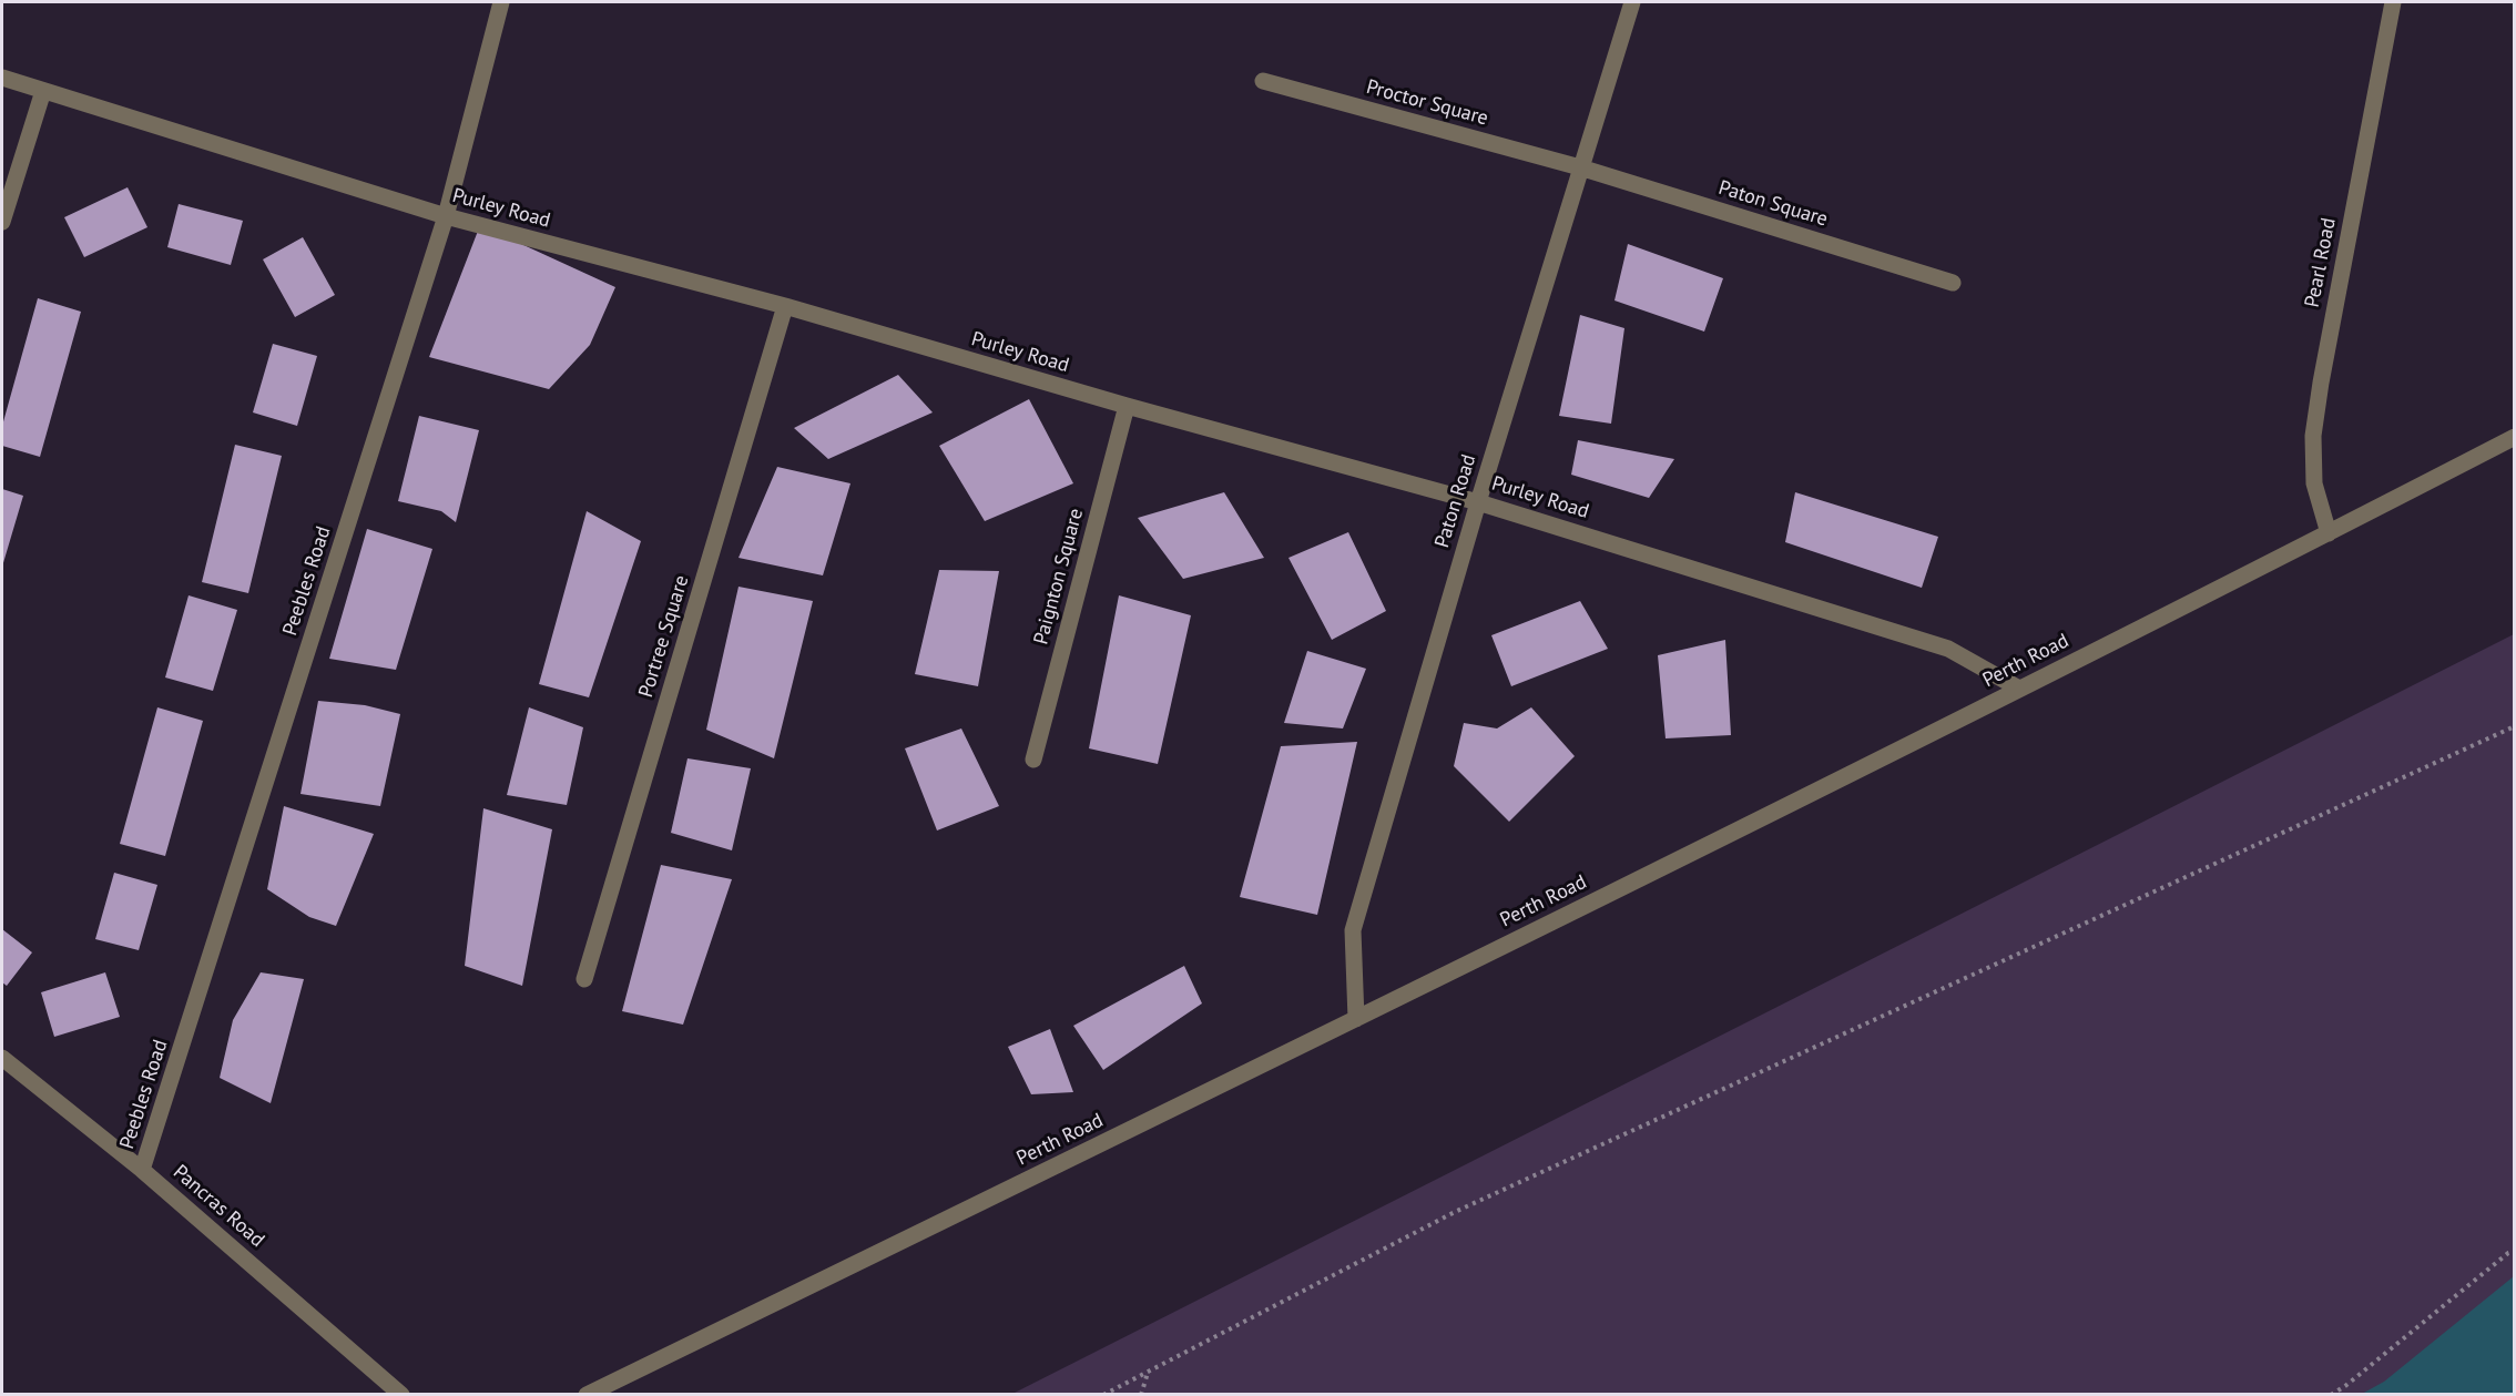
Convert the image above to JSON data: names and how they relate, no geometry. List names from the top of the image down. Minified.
{"streets":{"street":["Proctor Square","Paton Square","Purley Road","Pearl Road","Paton Road","Paignton Square","Peebles Road","Portree Square","Perth Road","Pancras Road"]},"crossings":[["Proctor Square","Paton Square"],["Proctor Square","Paton Road"],["Paton Square","Paton Road"],["Purley Road","Paton Road"],["Purley Road","Paignton Square"],["Purley Road","Peebles Road"],["Purley Road","Portree Square"],["Purley Road","Perth Road"],["Pearl Road","Perth Road"],["Paton Road","Perth Road"],["Peebles Road","Pancras Road"]]}
